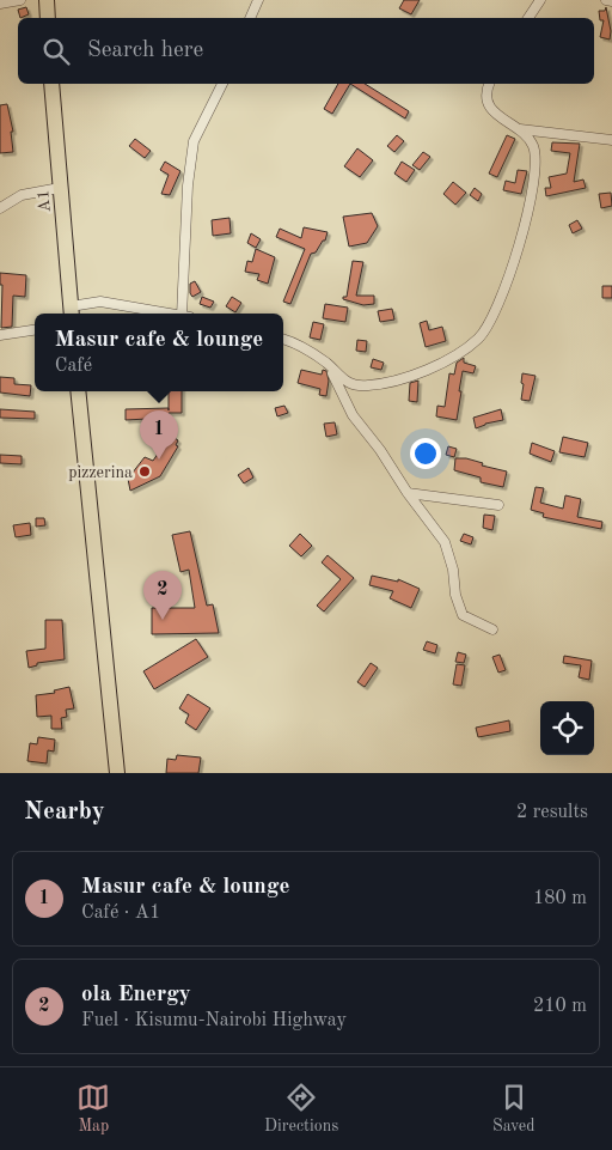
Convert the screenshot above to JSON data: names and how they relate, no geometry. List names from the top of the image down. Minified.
{"streets":{"highway":["A1"]},"places":["pizzerina"],"page":{"search":"Search here","popup":["Masur cafe & lounge","Café"],"pins":["1","2"],"heading":["Nearby","2 results"],"list":[{"mark":"1","name":"Masur cafe & lounge","note":"Café · A1","value":"180 m"},{"mark":"2","name":"ola Energy","note":"Fuel · Kisumu-Nairobi Highway","value":"210 m"}],"nav":["Map","Directions","Saved"]}}
